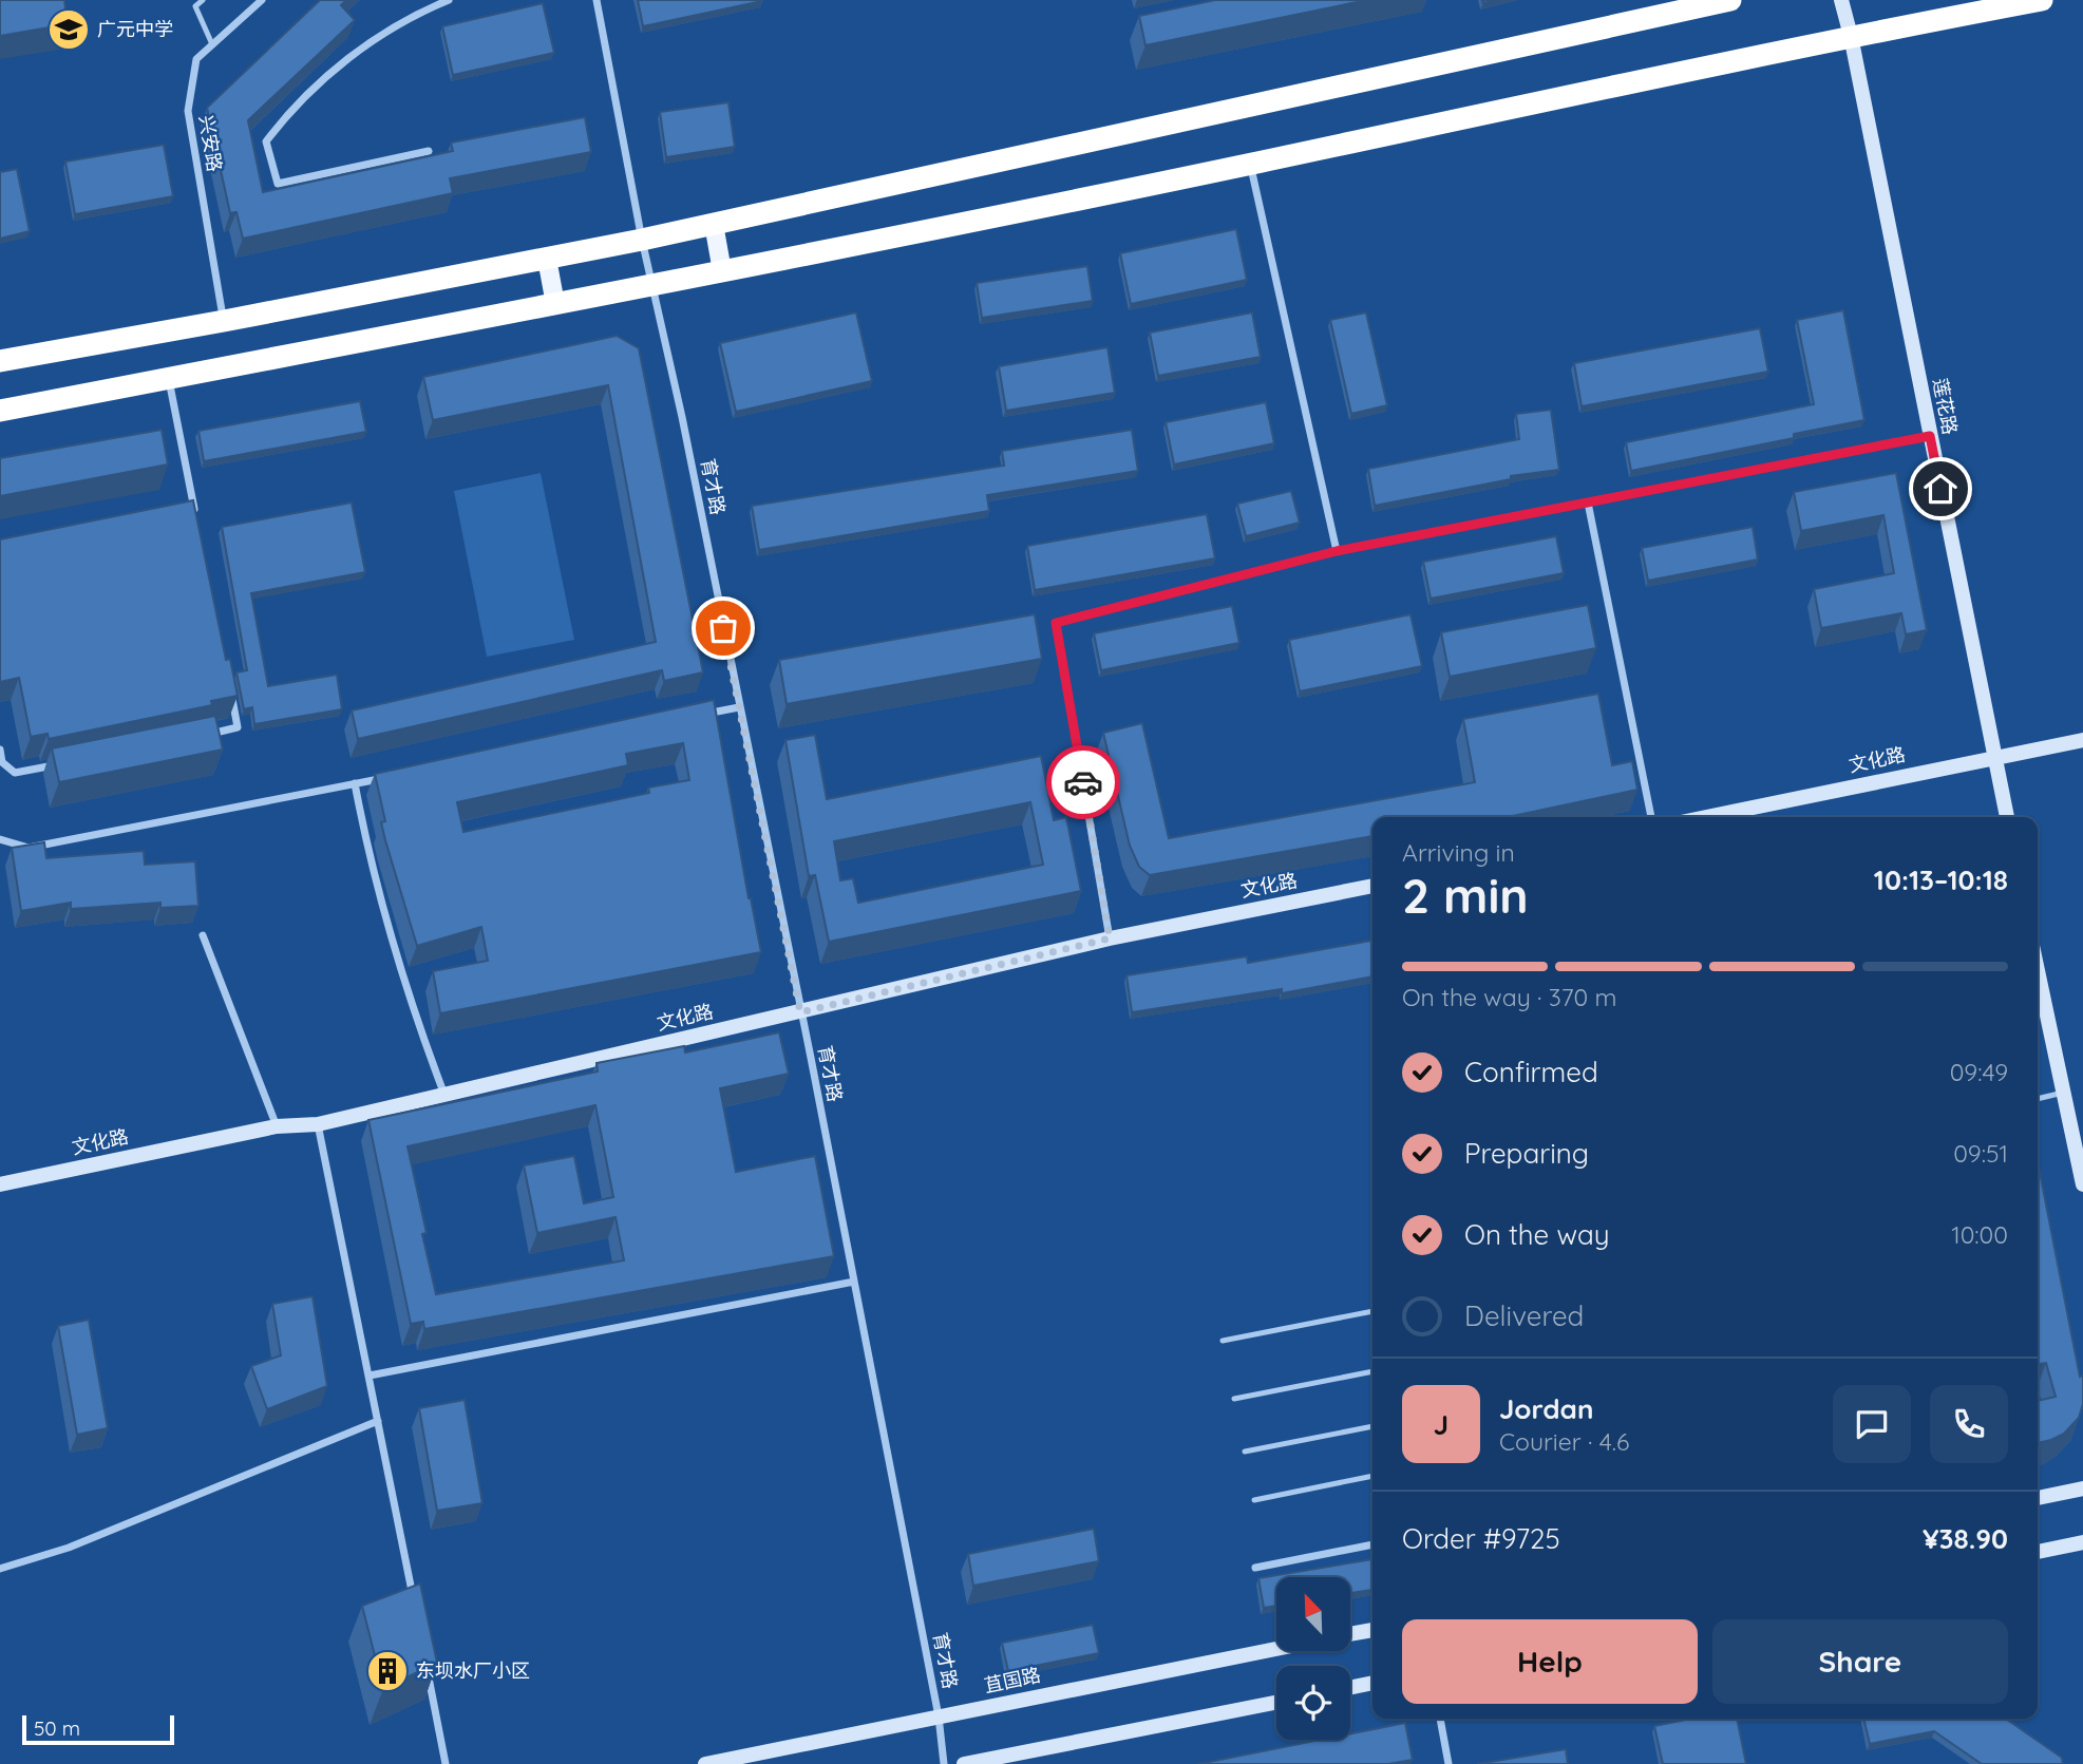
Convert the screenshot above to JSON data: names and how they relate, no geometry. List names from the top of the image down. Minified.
{"streets":{"street":["兴安路","莲花路","育才路","文化路","苴国路"]},"crossings":[["莲花路","文化路"],["育才路","文化路"],["育才路","苴国路"]],"places":{"school or university":["广元中学"],"building":["东坝水厂小区"]},"scale_bar":"50 m","north":"top left","page":{"heading":["2 min","Arriving in","10:13–10:18"],"panel":["Jordan","Courier · 4.6","Order #9725","¥38.90"],"bar":"On the way · 370 m","list":[["Confirmed","09:49"],["Preparing","09:51"],["On the way","10:00"],"Delivered"],"round":"J","buttons":["Help","Share"],"scale":"50 m"}}
